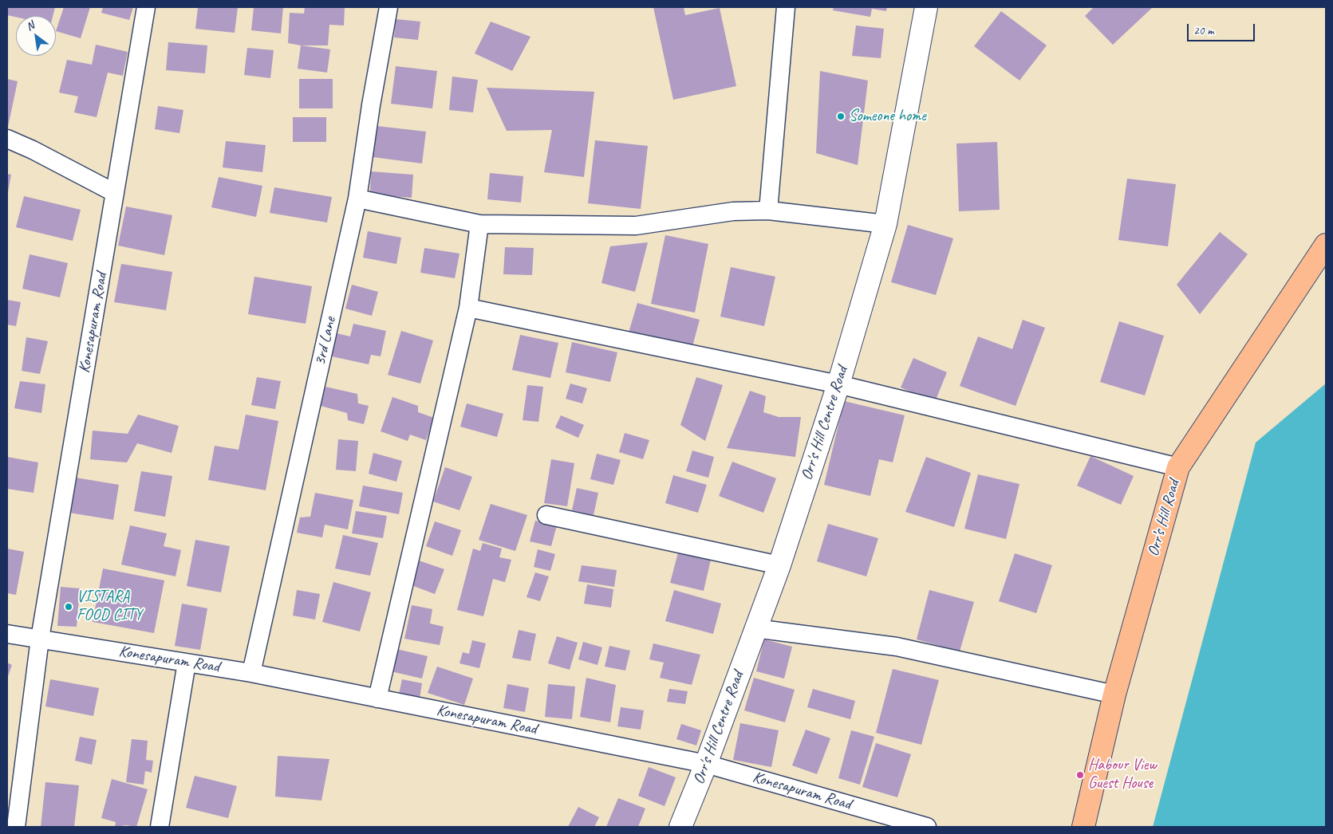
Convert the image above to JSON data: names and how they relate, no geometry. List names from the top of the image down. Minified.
{"streets":{"main road":["Orr’s Hill Road"],"street":["Konesapuram Road","3rd Lane","Orr's Hill Centre Road"]},"crossings":[["Konesapuram Road","3rd Lane"],["Konesapuram Road","Orr's Hill Centre Road"]],"places":["Someone home","VISTARA FOOD CITY","Habour View Guest House"],"scale_bar":"20 m","north":"top left"}
